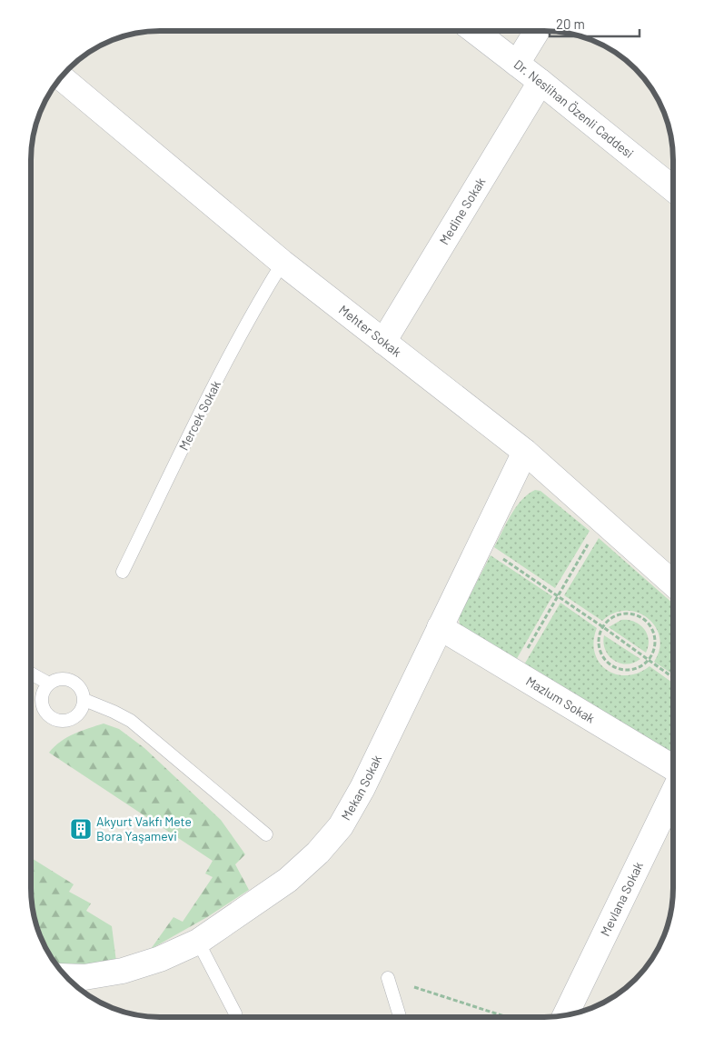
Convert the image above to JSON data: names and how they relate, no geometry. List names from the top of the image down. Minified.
{"streets":{"street":["Dr. Neslihan Özenli Caddesi","Medine Sokak","Mehter Sokak","Mazlum Sokak","Mekan Sokak","Mevlana Sokak"],"lane":["Mercek Sokak"]},"crossings":[["Dr. Neslihan Özenli Caddesi","Medine Sokak"],["Medine Sokak","Mehter Sokak"],["Mehter Sokak","Mercek Sokak"],["Mehter Sokak","Mekan Sokak"],["Mazlum Sokak","Mekan Sokak"]],"places":{"building":["Akyurt Vakfı Mete Bora Yaşamevi"]},"scale_bar":"20 m"}
